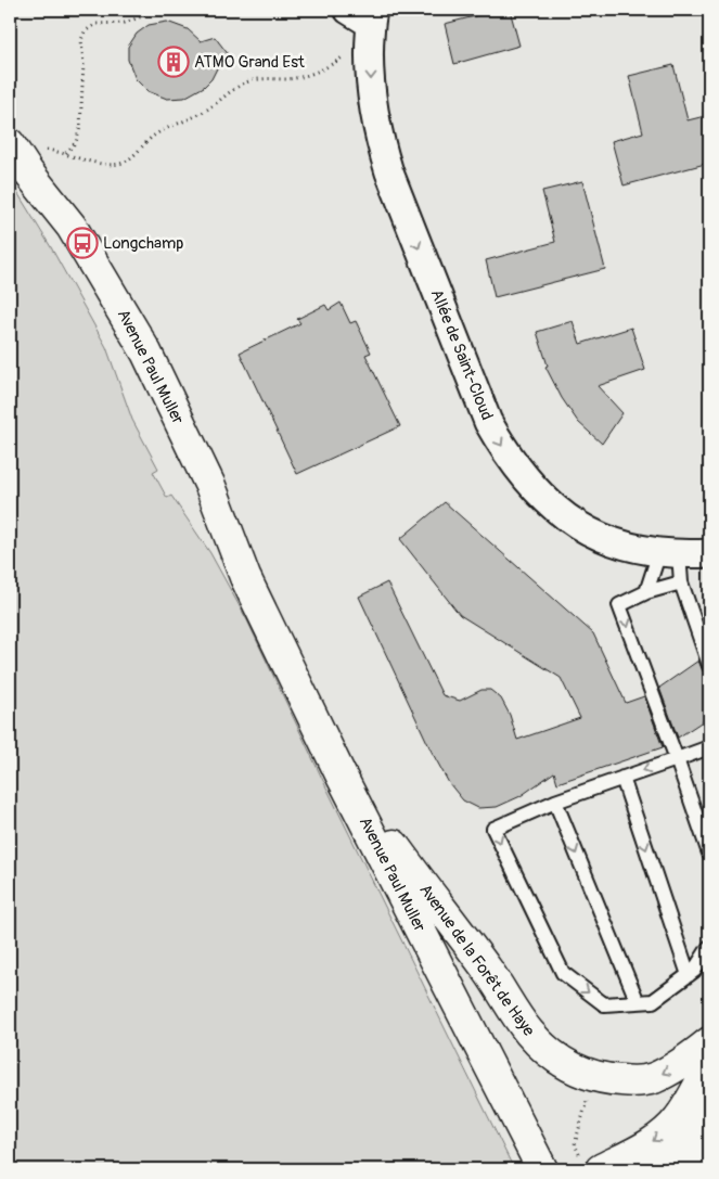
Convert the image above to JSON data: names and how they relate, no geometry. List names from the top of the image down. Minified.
{"streets":{"main road":["Avenue Paul Muller","Avenue de la Forêt de Haye"],"street":["Allée de Saint-Cloud"]},"crossings":[["Avenue Paul Muller","Avenue de la Forêt de Haye"]],"one_way":["Allée de Saint-Cloud","Avenue de la Forêt de Haye"],"places":{"building":["ATMO Grand Est"],"bus stop":["Longchamp"]}}
